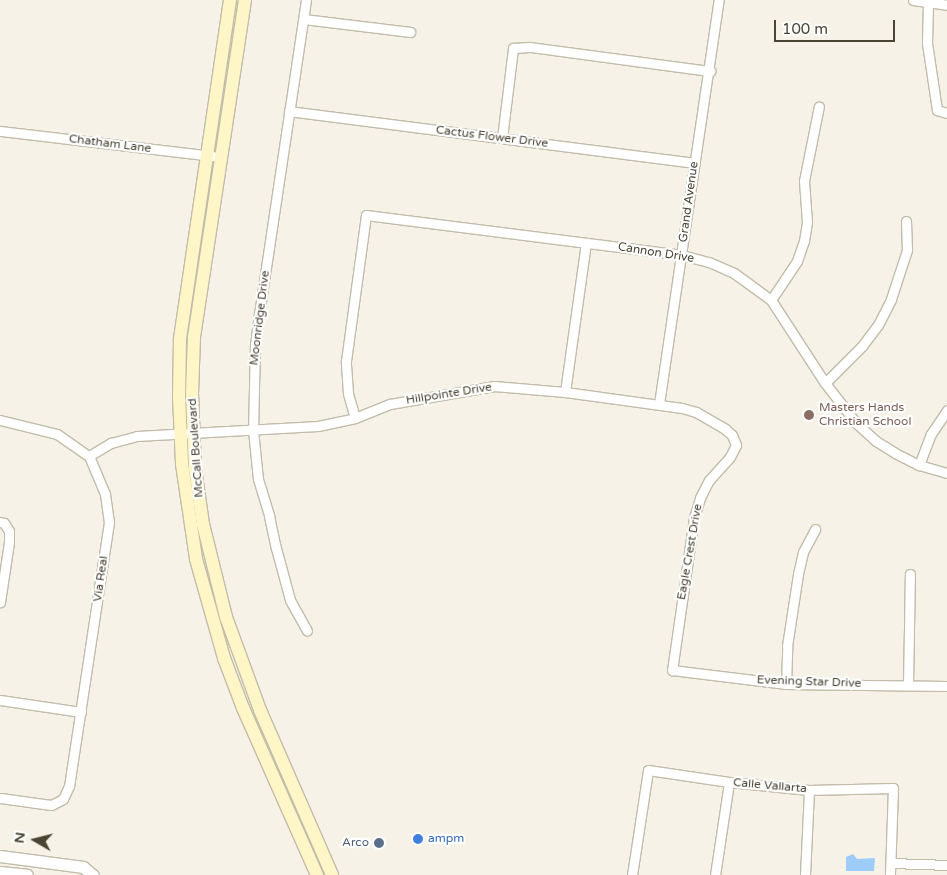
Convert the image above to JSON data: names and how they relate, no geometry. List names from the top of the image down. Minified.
{"streets":{"main road":["McCall Boulevard"],"street":["Cactus Flower Drive","Chatham Lane","Grand Avenue","Cannon Drive","Moonridge Drive","Hillpointe Drive","Eagle Crest Drive","Via Real","Evening Star Drive","Calle Vallarta"]},"crossings":[["Cactus Flower Drive","Grand Avenue"],["Cactus Flower Drive","Moonridge Drive"],["Chatham Lane","McCall Boulevard"],["Grand Avenue","Cannon Drive"],["Grand Avenue","Hillpointe Drive"],["Cannon Drive","Hillpointe Drive"],["Moonridge Drive","Hillpointe Drive"],["Hillpointe Drive","McCall Boulevard"],["Hillpointe Drive","Eagle Crest Drive"],["Hillpointe Drive","Via Real"],["Eagle Crest Drive","Evening Star Drive"]],"places":["Masters Hands Christian School","ampm","Arco"],"scale_bar":"100 m","north":"left"}
